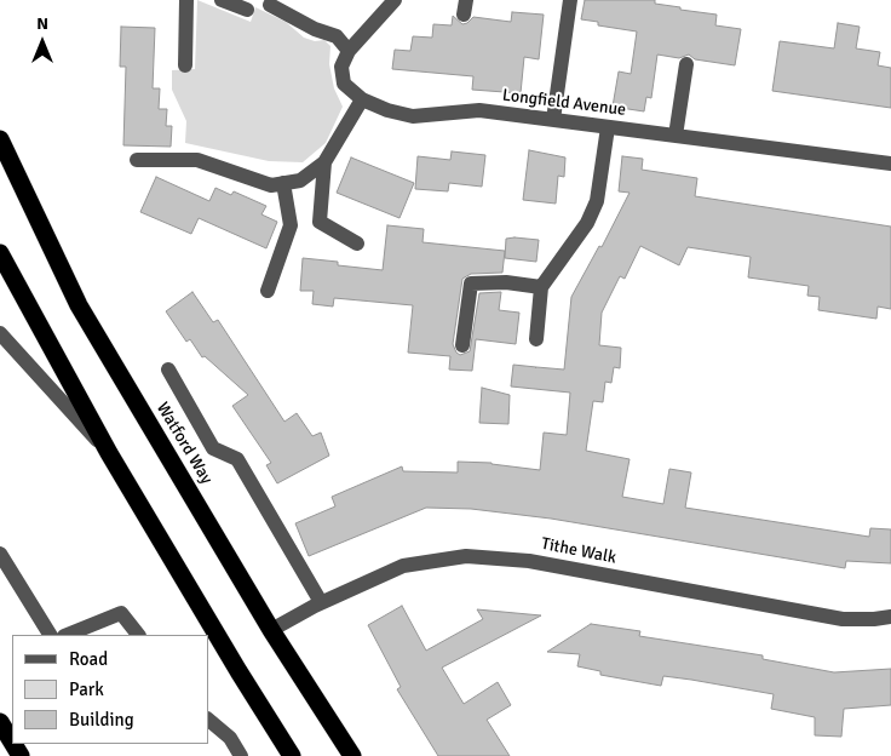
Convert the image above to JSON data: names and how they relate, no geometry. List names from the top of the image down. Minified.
{"streets":{"highway":["Watford Way"],"street":["Longfield Avenue","Tithe Walk"]},"crossings":[["Watford Way","Tithe Walk"]],"legend":["Road","Park","Building"],"north":"top"}
